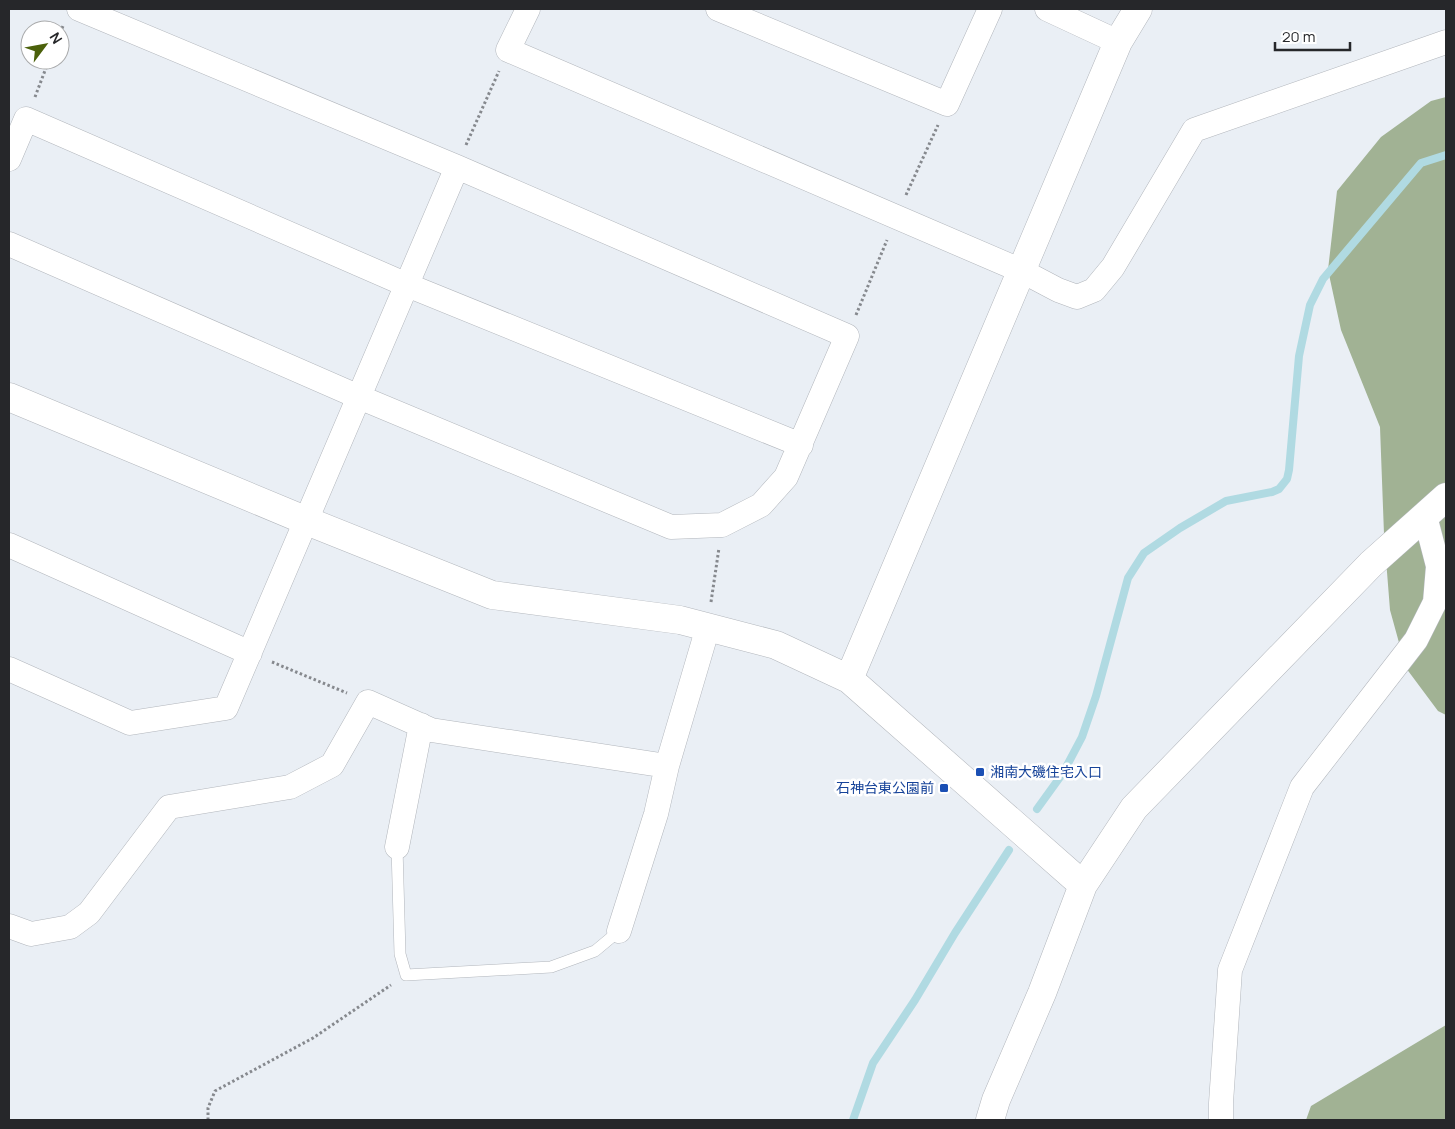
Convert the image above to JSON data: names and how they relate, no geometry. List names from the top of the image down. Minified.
{"places":{"transit":["湘南大磯住宅入口","石神台東公園前"]},"scale_bar":"20 m","north":"top right"}
